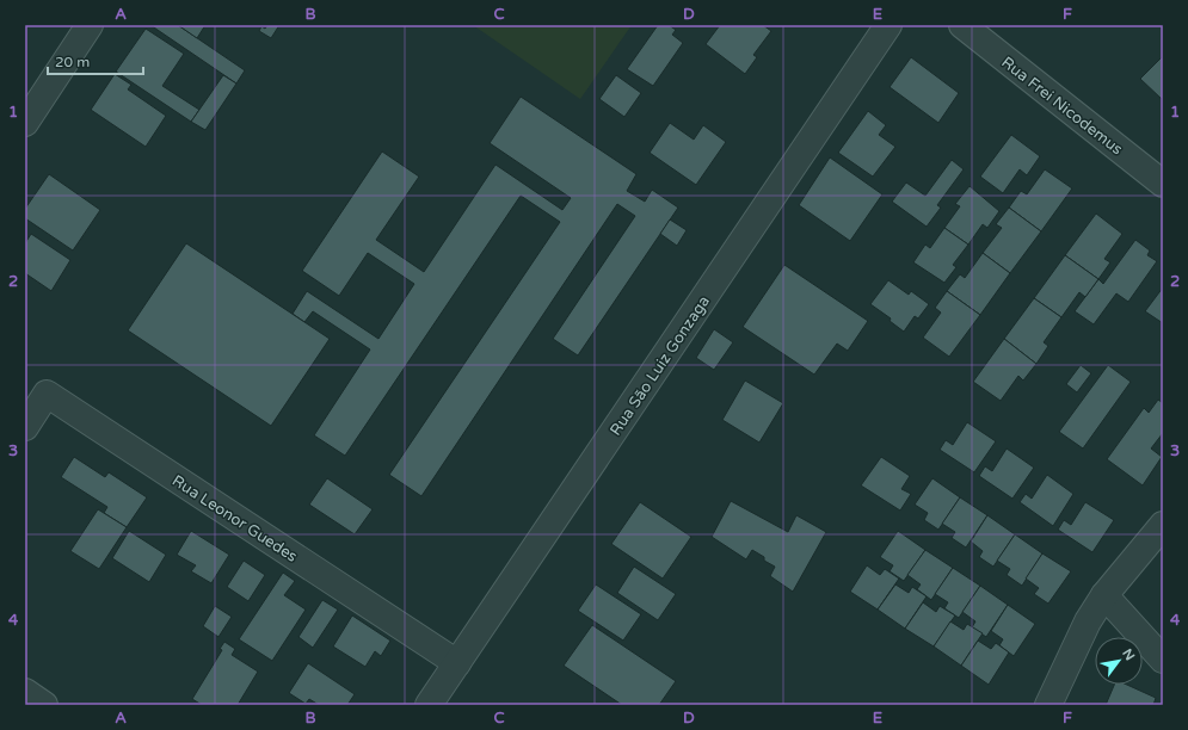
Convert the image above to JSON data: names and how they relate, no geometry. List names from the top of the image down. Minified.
{"streets":{"street":["Rua Frei Nicodemus","Rua São Luiz Gonzaga","Rua Leonor Guedes"]},"crossings":[["Rua São Luiz Gonzaga","Rua Leonor Guedes"]],"scale_bar":"20 m","north":"top right","grid":{"columns":["A","B","C","D","E","F"],"rows":["1","2","3","4"]}}
